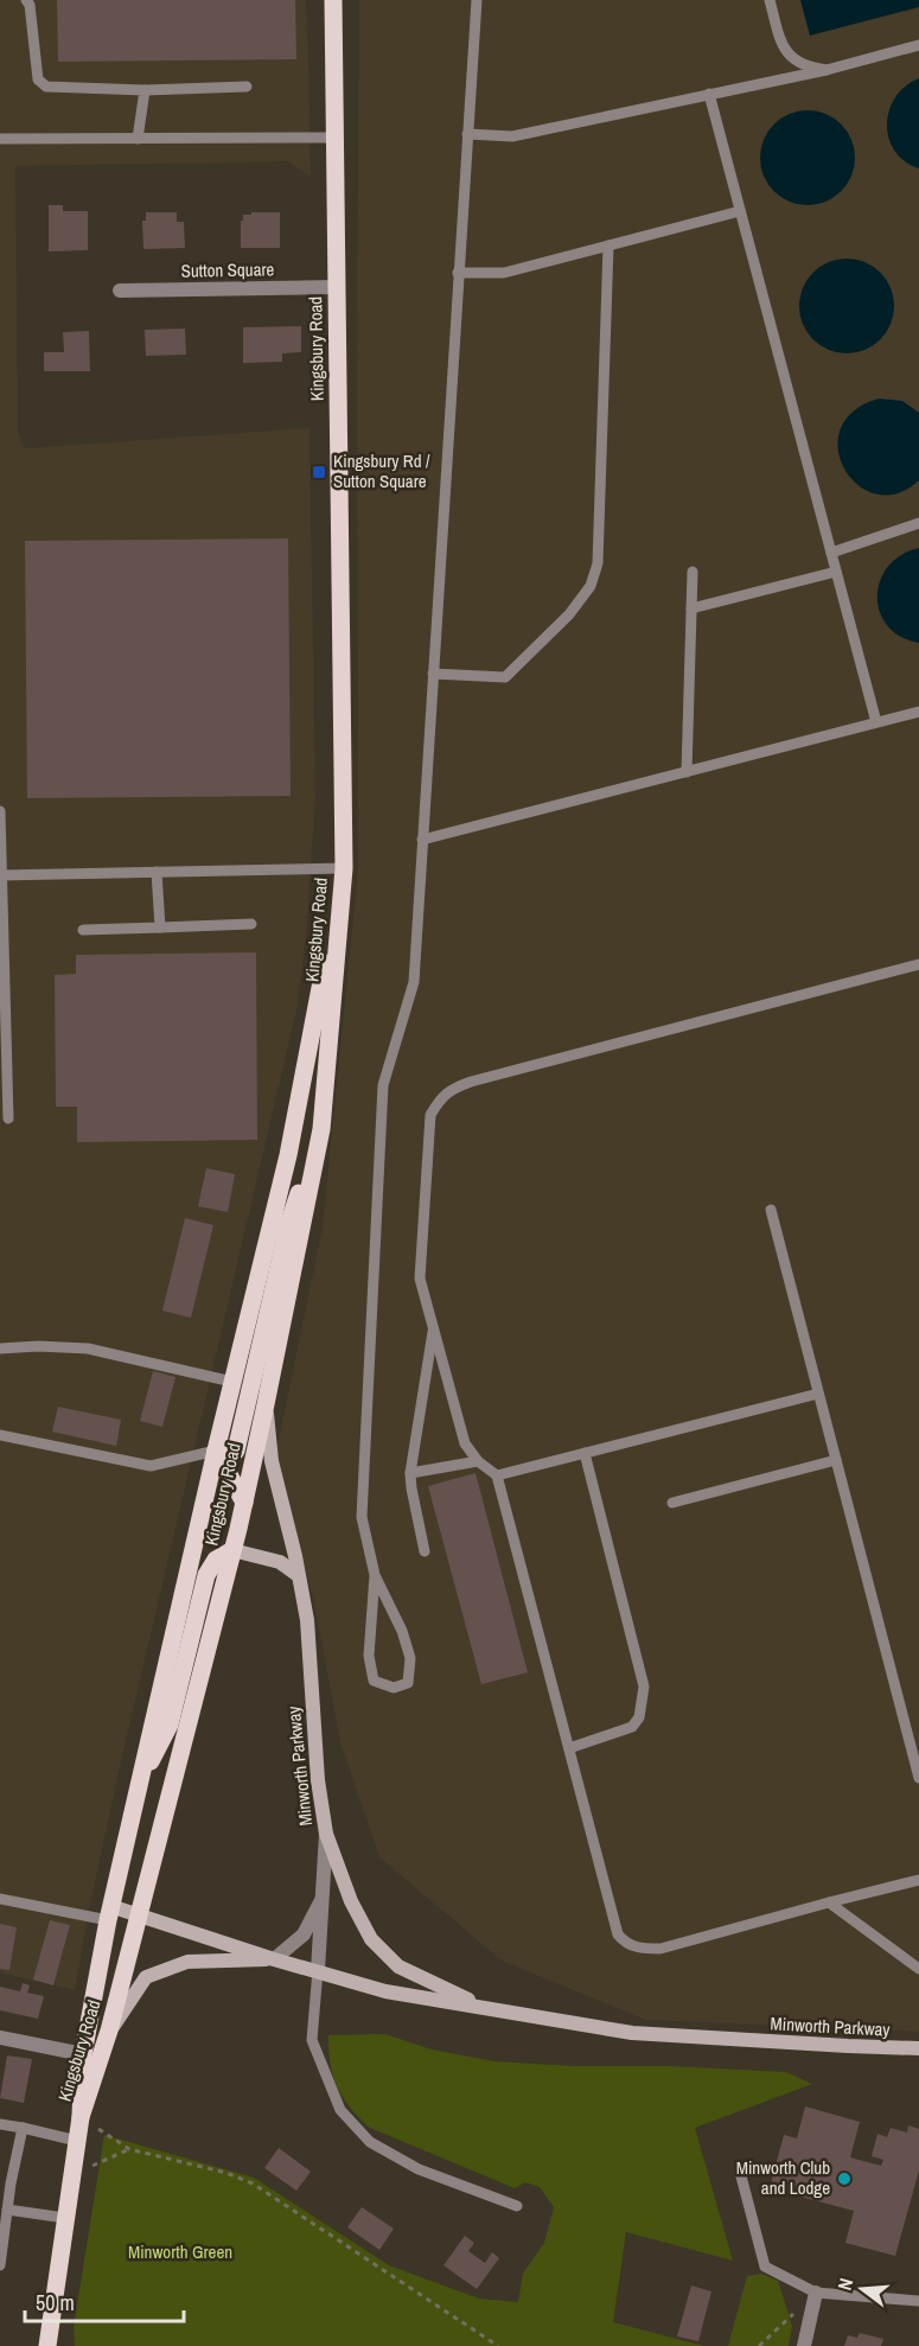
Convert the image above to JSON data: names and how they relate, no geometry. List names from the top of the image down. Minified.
{"streets":{"main road":["Kingsbury Road"],"street":["Sutton Square","Minworth Parkway"]},"crossings":[["Sutton Square","Kingsbury Road"],["Kingsbury Road","Minworth Parkway"]],"parks":["Minworth Green"],"places":{"transit":["Kingsbury Rd / Sutton Square"],"other":["Minworth Club and Lodge"]},"scale_bar":"50 m","north":"left"}
